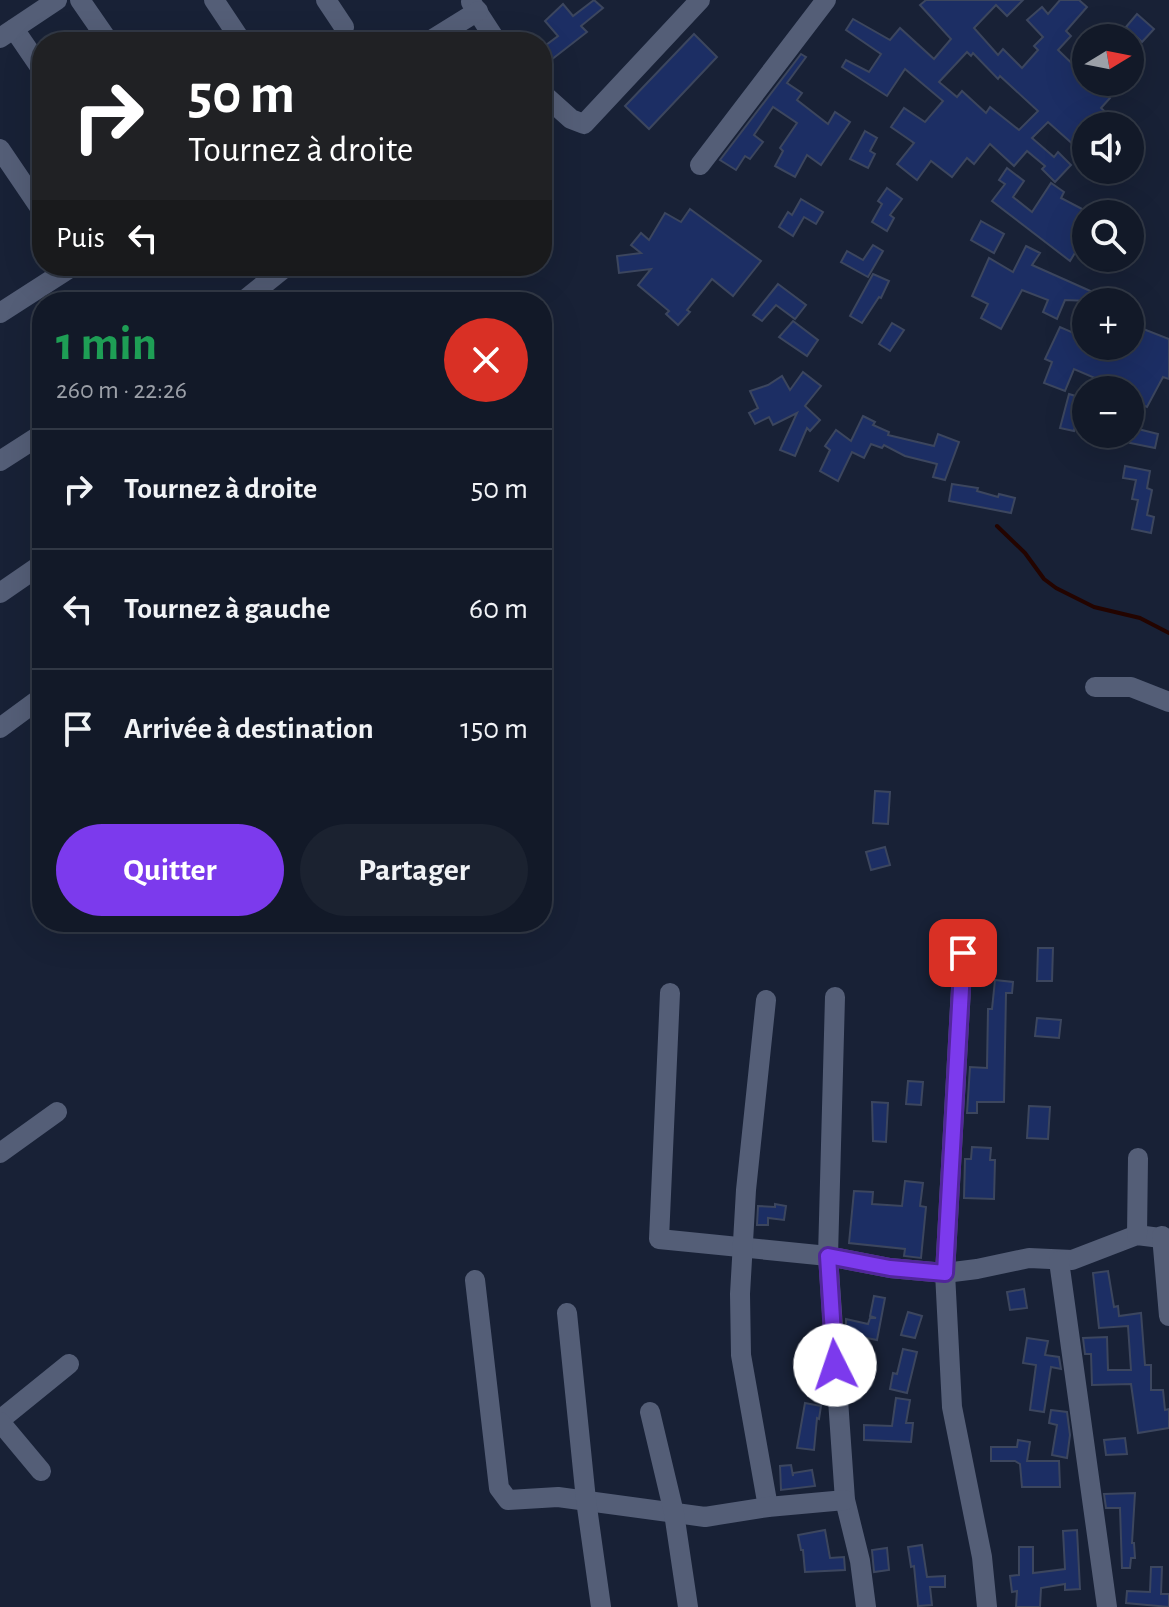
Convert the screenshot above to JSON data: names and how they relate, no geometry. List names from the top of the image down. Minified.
{"north":"right","page":{"map_buttons":["+","−"],"turn":["50 m","Tournez à droite"],"then":"Puis","heading":["1 min","260 m · 22:26"],"list":[{"name":"Tournez à droite","value":"50 m"},{"name":"Tournez à gauche","value":"60 m"},{"name":"Arrivée à destination","value":"150 m"}],"buttons":["Quitter","Partager"]}}
